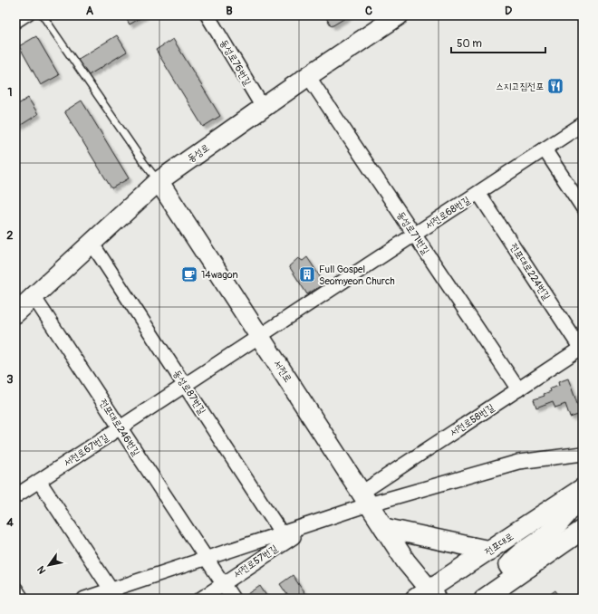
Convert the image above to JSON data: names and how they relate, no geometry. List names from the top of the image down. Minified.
{"streets":{"main road":["동성로","서전로","전포대로"],"street":["동성로76번길","서전로68번길","동성로71번길","전포대로224번길","동성로87번길","서전로58번길","전포대로246번길","서전로67번길","서전로57번길"]},"crossings":[["동성로76번길","동성로"],["동성로","동성로71번길"],["동성로","서전로"],["동성로","동성로87번길"],["동성로","전포대로246번길"],["서전로68번길","동성로71번길"],["서전로68번길","전포대로224번길"],["서전로68번길","서전로"],["서전로68번길","서전로67번길"],["동성로71번길","서전로58번길"],["전포대로224번길","서전로58번길"],["서전로","서전로58번길"],["서전로","서전로67번길"],["서전로","전포대로"],["서전로","서전로57번길"],["동성로87번길","서전로67번길"],["동성로87번길","서전로57번길"],["서전로58번길","서전로57번길"],["전포대로246번길","서전로67번길"],["전포대로246번길","서전로57번길"]],"places":{"restaurant":["스지고집전포"],"cafe":["14wagon"],"building":["Full Gospel Seomyeon Church"]},"scale_bar":"50 m","north":"bottom left","grid":{"columns":["A","B","C","D"],"rows":["1","2","3","4"]}}
